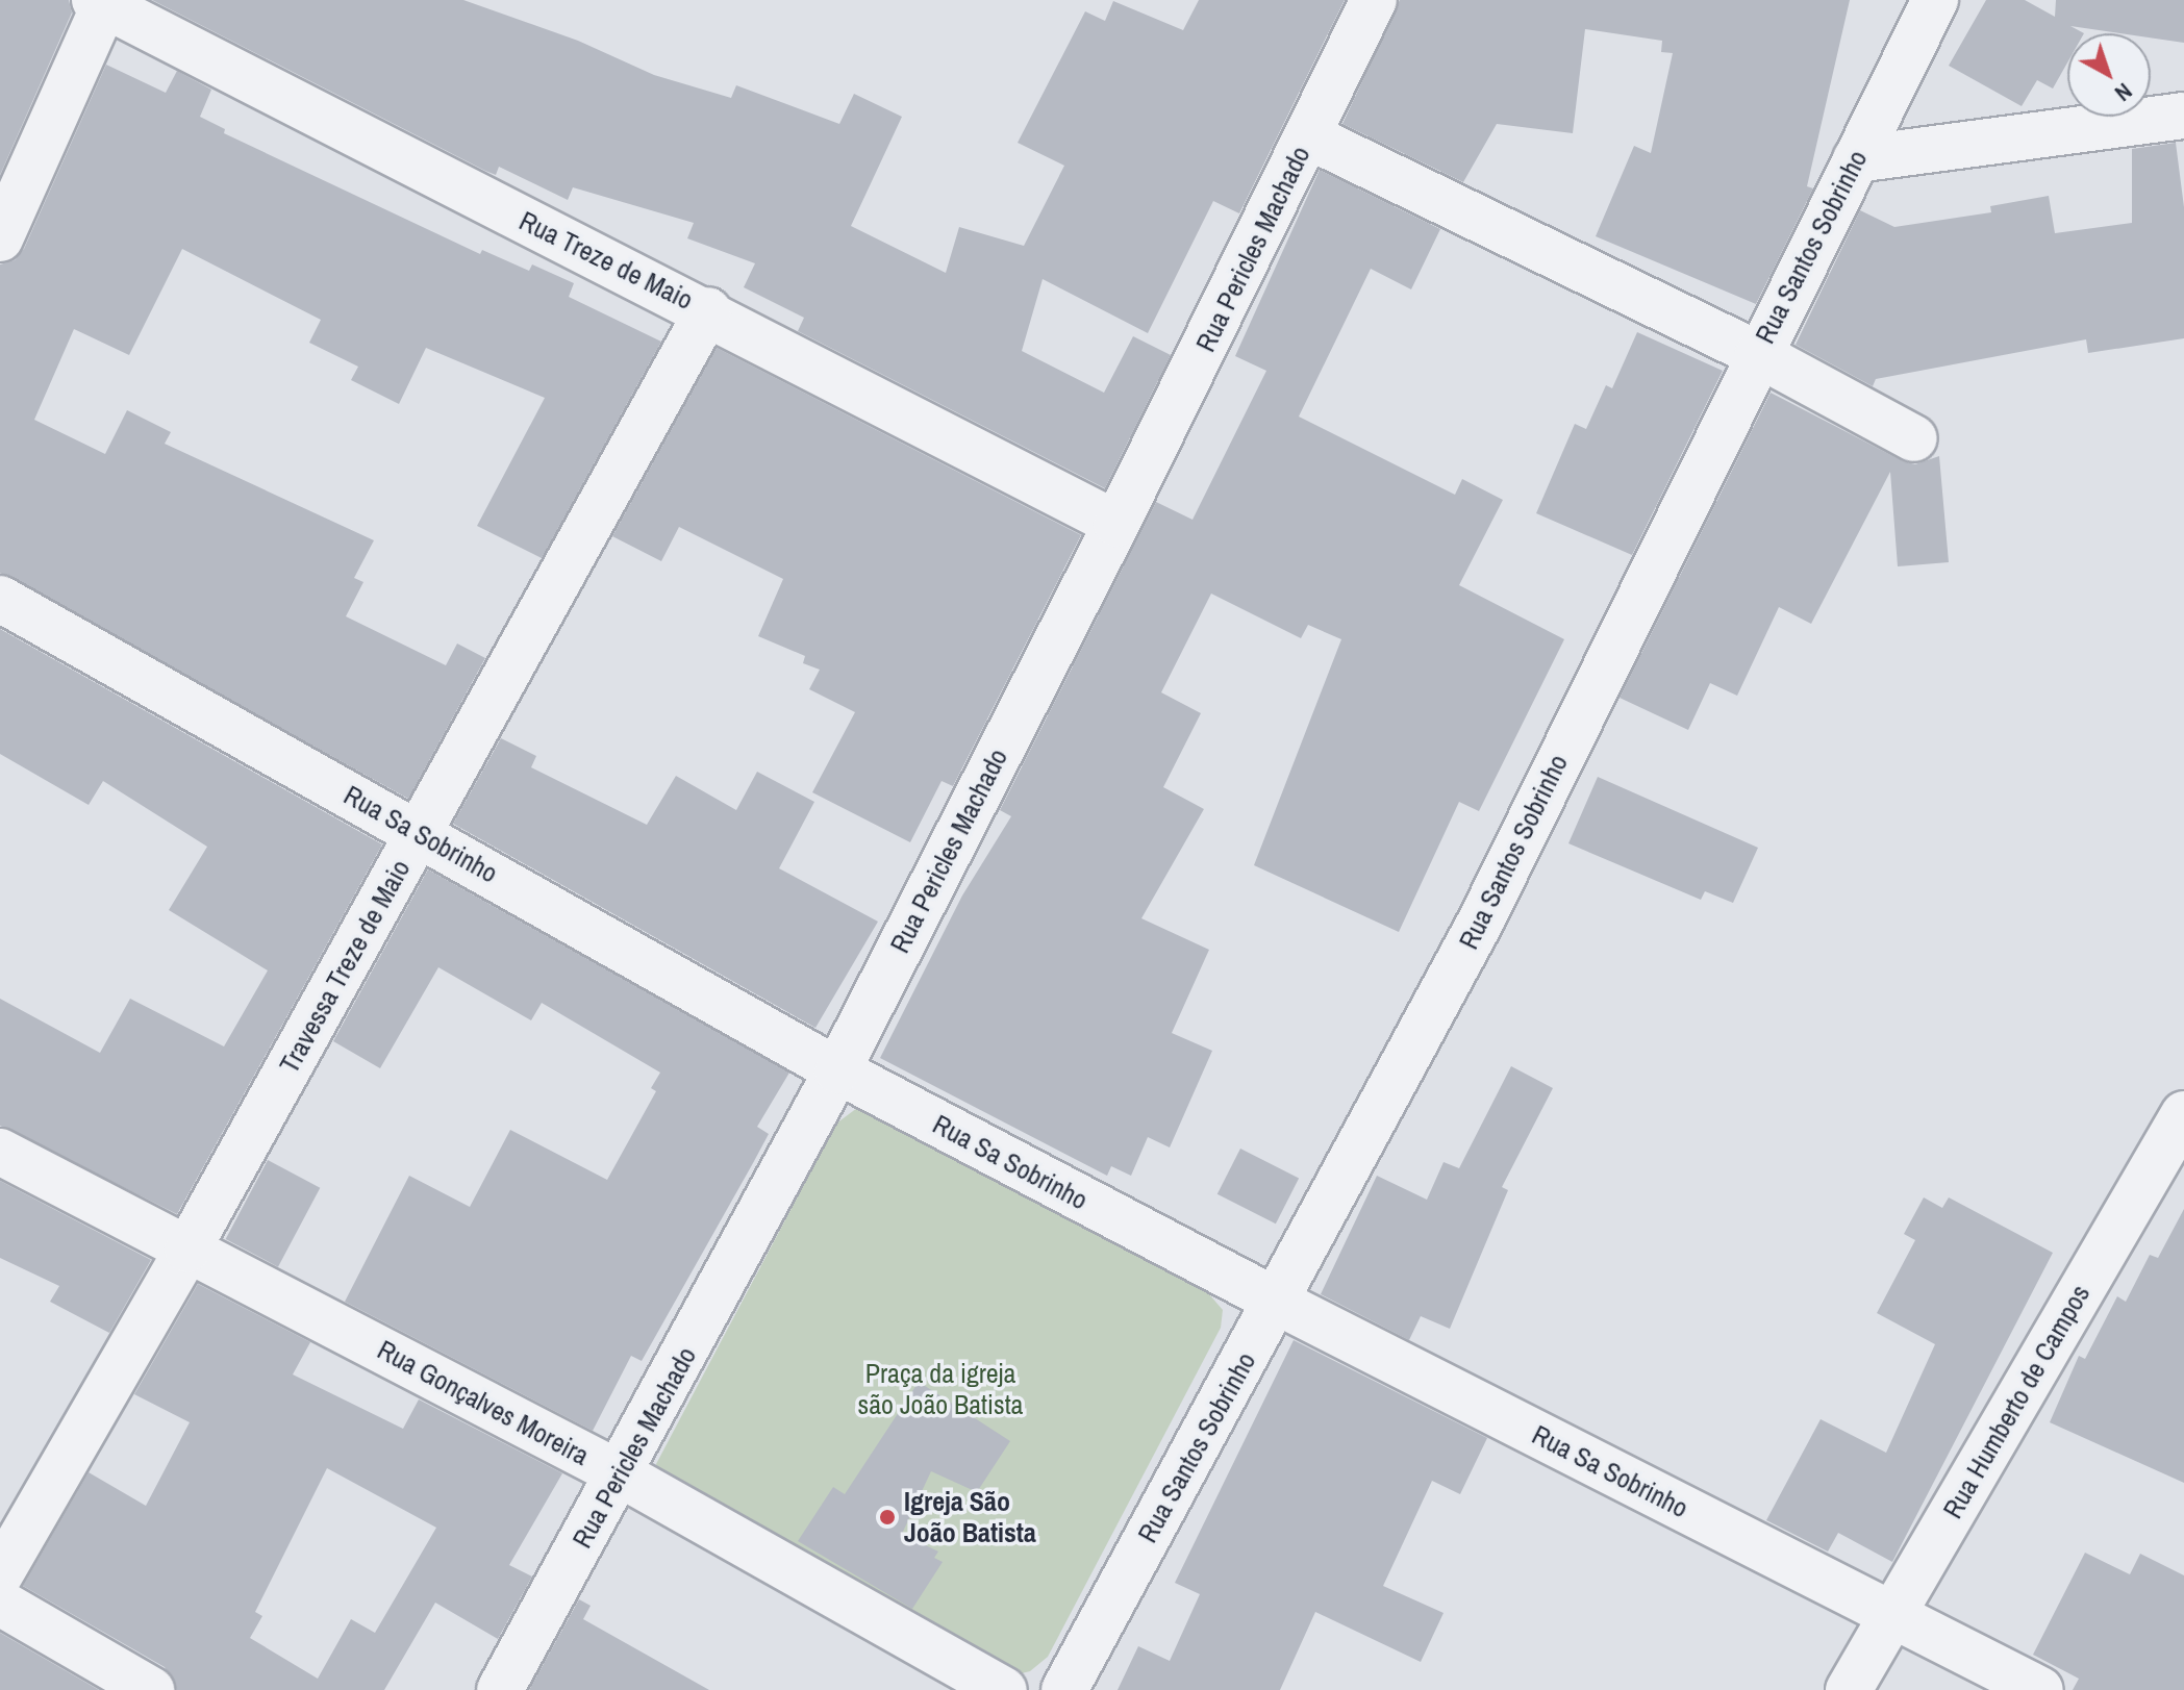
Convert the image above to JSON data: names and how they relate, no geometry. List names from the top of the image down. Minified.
{"streets":{"street":["Rua Santos Sobrinho","Rua Pericles Machado","Rua Treze de Maio","Rua Sa Sobrinho","Travessa Treze de Maio","Rua Humberto de Campos","Rua Gonçalves Moreira"]},"crossings":[["Rua Santos Sobrinho","Rua Sa Sobrinho"],["Rua Pericles Machado","Rua Treze de Maio"],["Rua Pericles Machado","Rua Sa Sobrinho"],["Rua Pericles Machado","Rua Gonçalves Moreira"],["Rua Treze de Maio","Travessa Treze de Maio"],["Rua Sa Sobrinho","Travessa Treze de Maio"],["Rua Sa Sobrinho","Rua Humberto de Campos"],["Travessa Treze de Maio","Rua Gonçalves Moreira"]],"parks":["Praça da igreja são João Batista"],"places":["Igreja São João Batista"],"north":"bottom right"}
